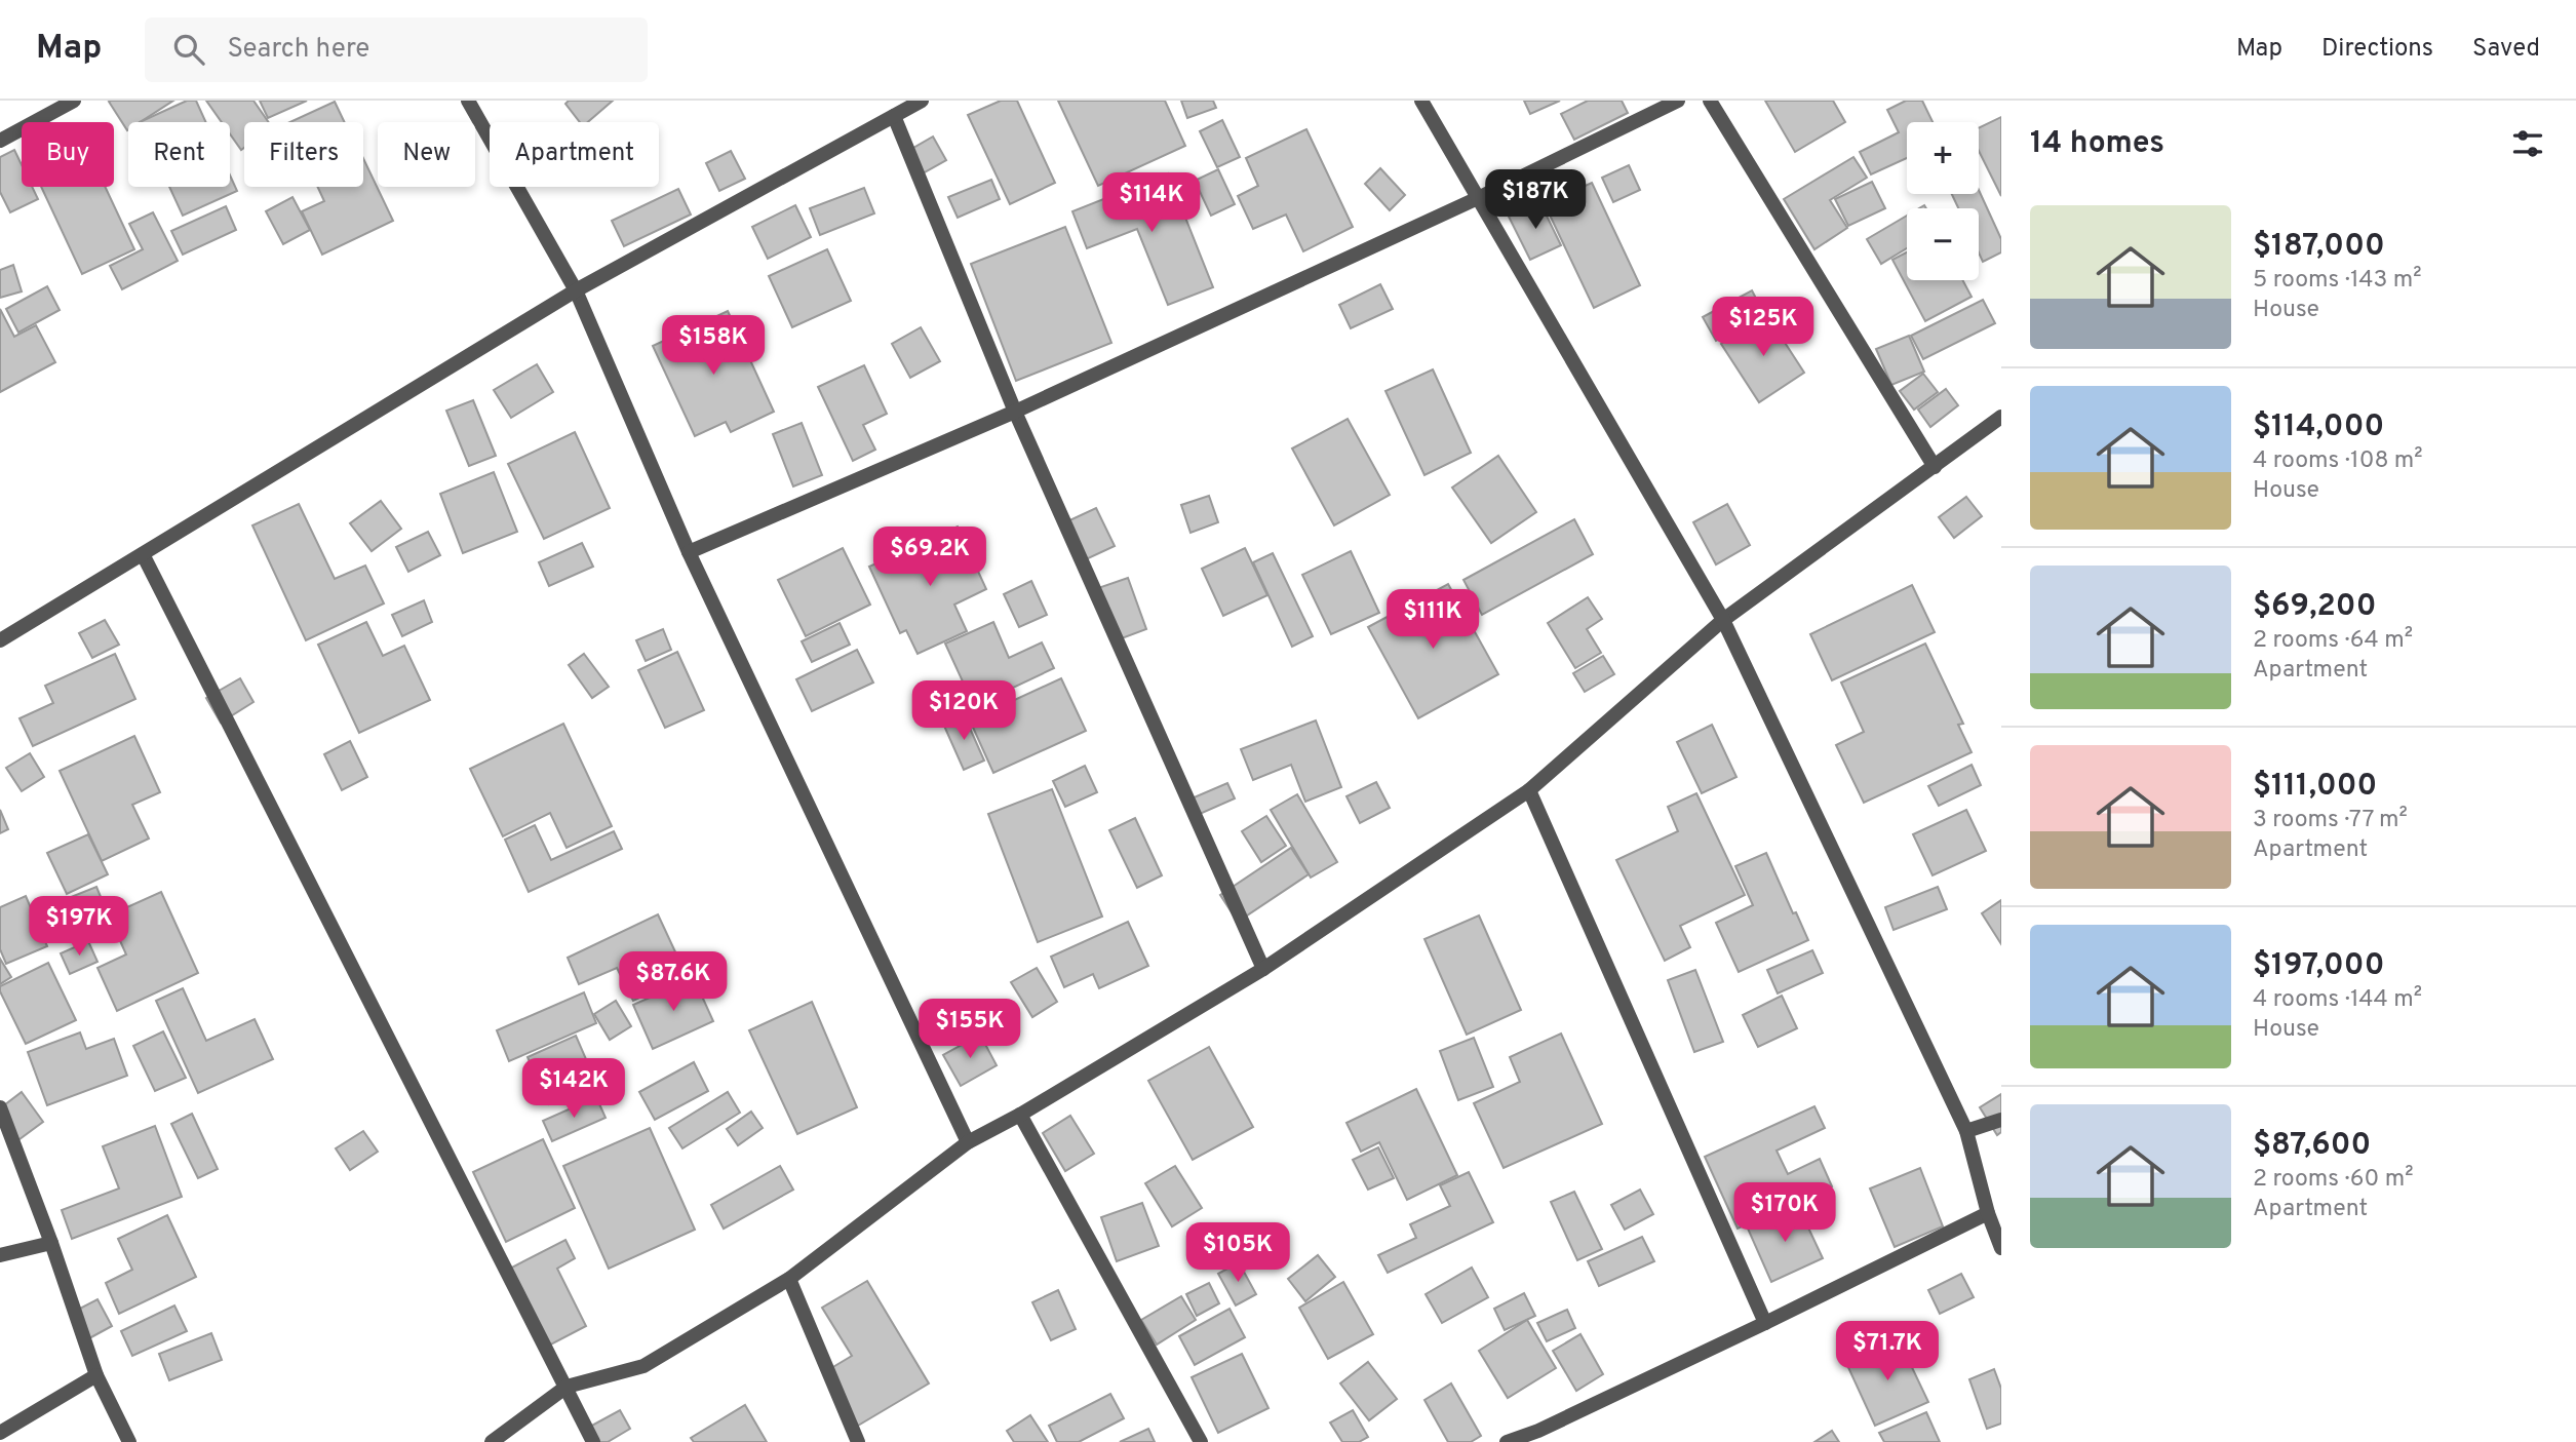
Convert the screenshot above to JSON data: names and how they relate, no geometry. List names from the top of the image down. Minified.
{"page":{"header":"Map","search":"Search here","nav":["Map","Directions","Saved"],"heading":"14 homes","map_buttons":["+","−"],"chip":["Buy","Rent","Filters","New","Apartment"],"price":["$187K","$114K","$125K","$158K","$69.2K","$111K","$120K","$197K","$87.6K","$155K","$142K","$170K","$105K","$71.7K"],"list":[{"name":"$187,000","note":"5 rooms · 143 m² · House"},{"name":"$114,000","note":"4 rooms · 108 m² · House"},{"name":"$69,200","note":"2 rooms · 64 m² · Apartment"},{"name":"$111,000","note":"3 rooms · 77 m² · Apartment"},{"name":"$197,000","note":"4 rooms · 144 m² · House"},{"name":"$87,600","note":"2 rooms · 60 m² · Apartment"}]}}
